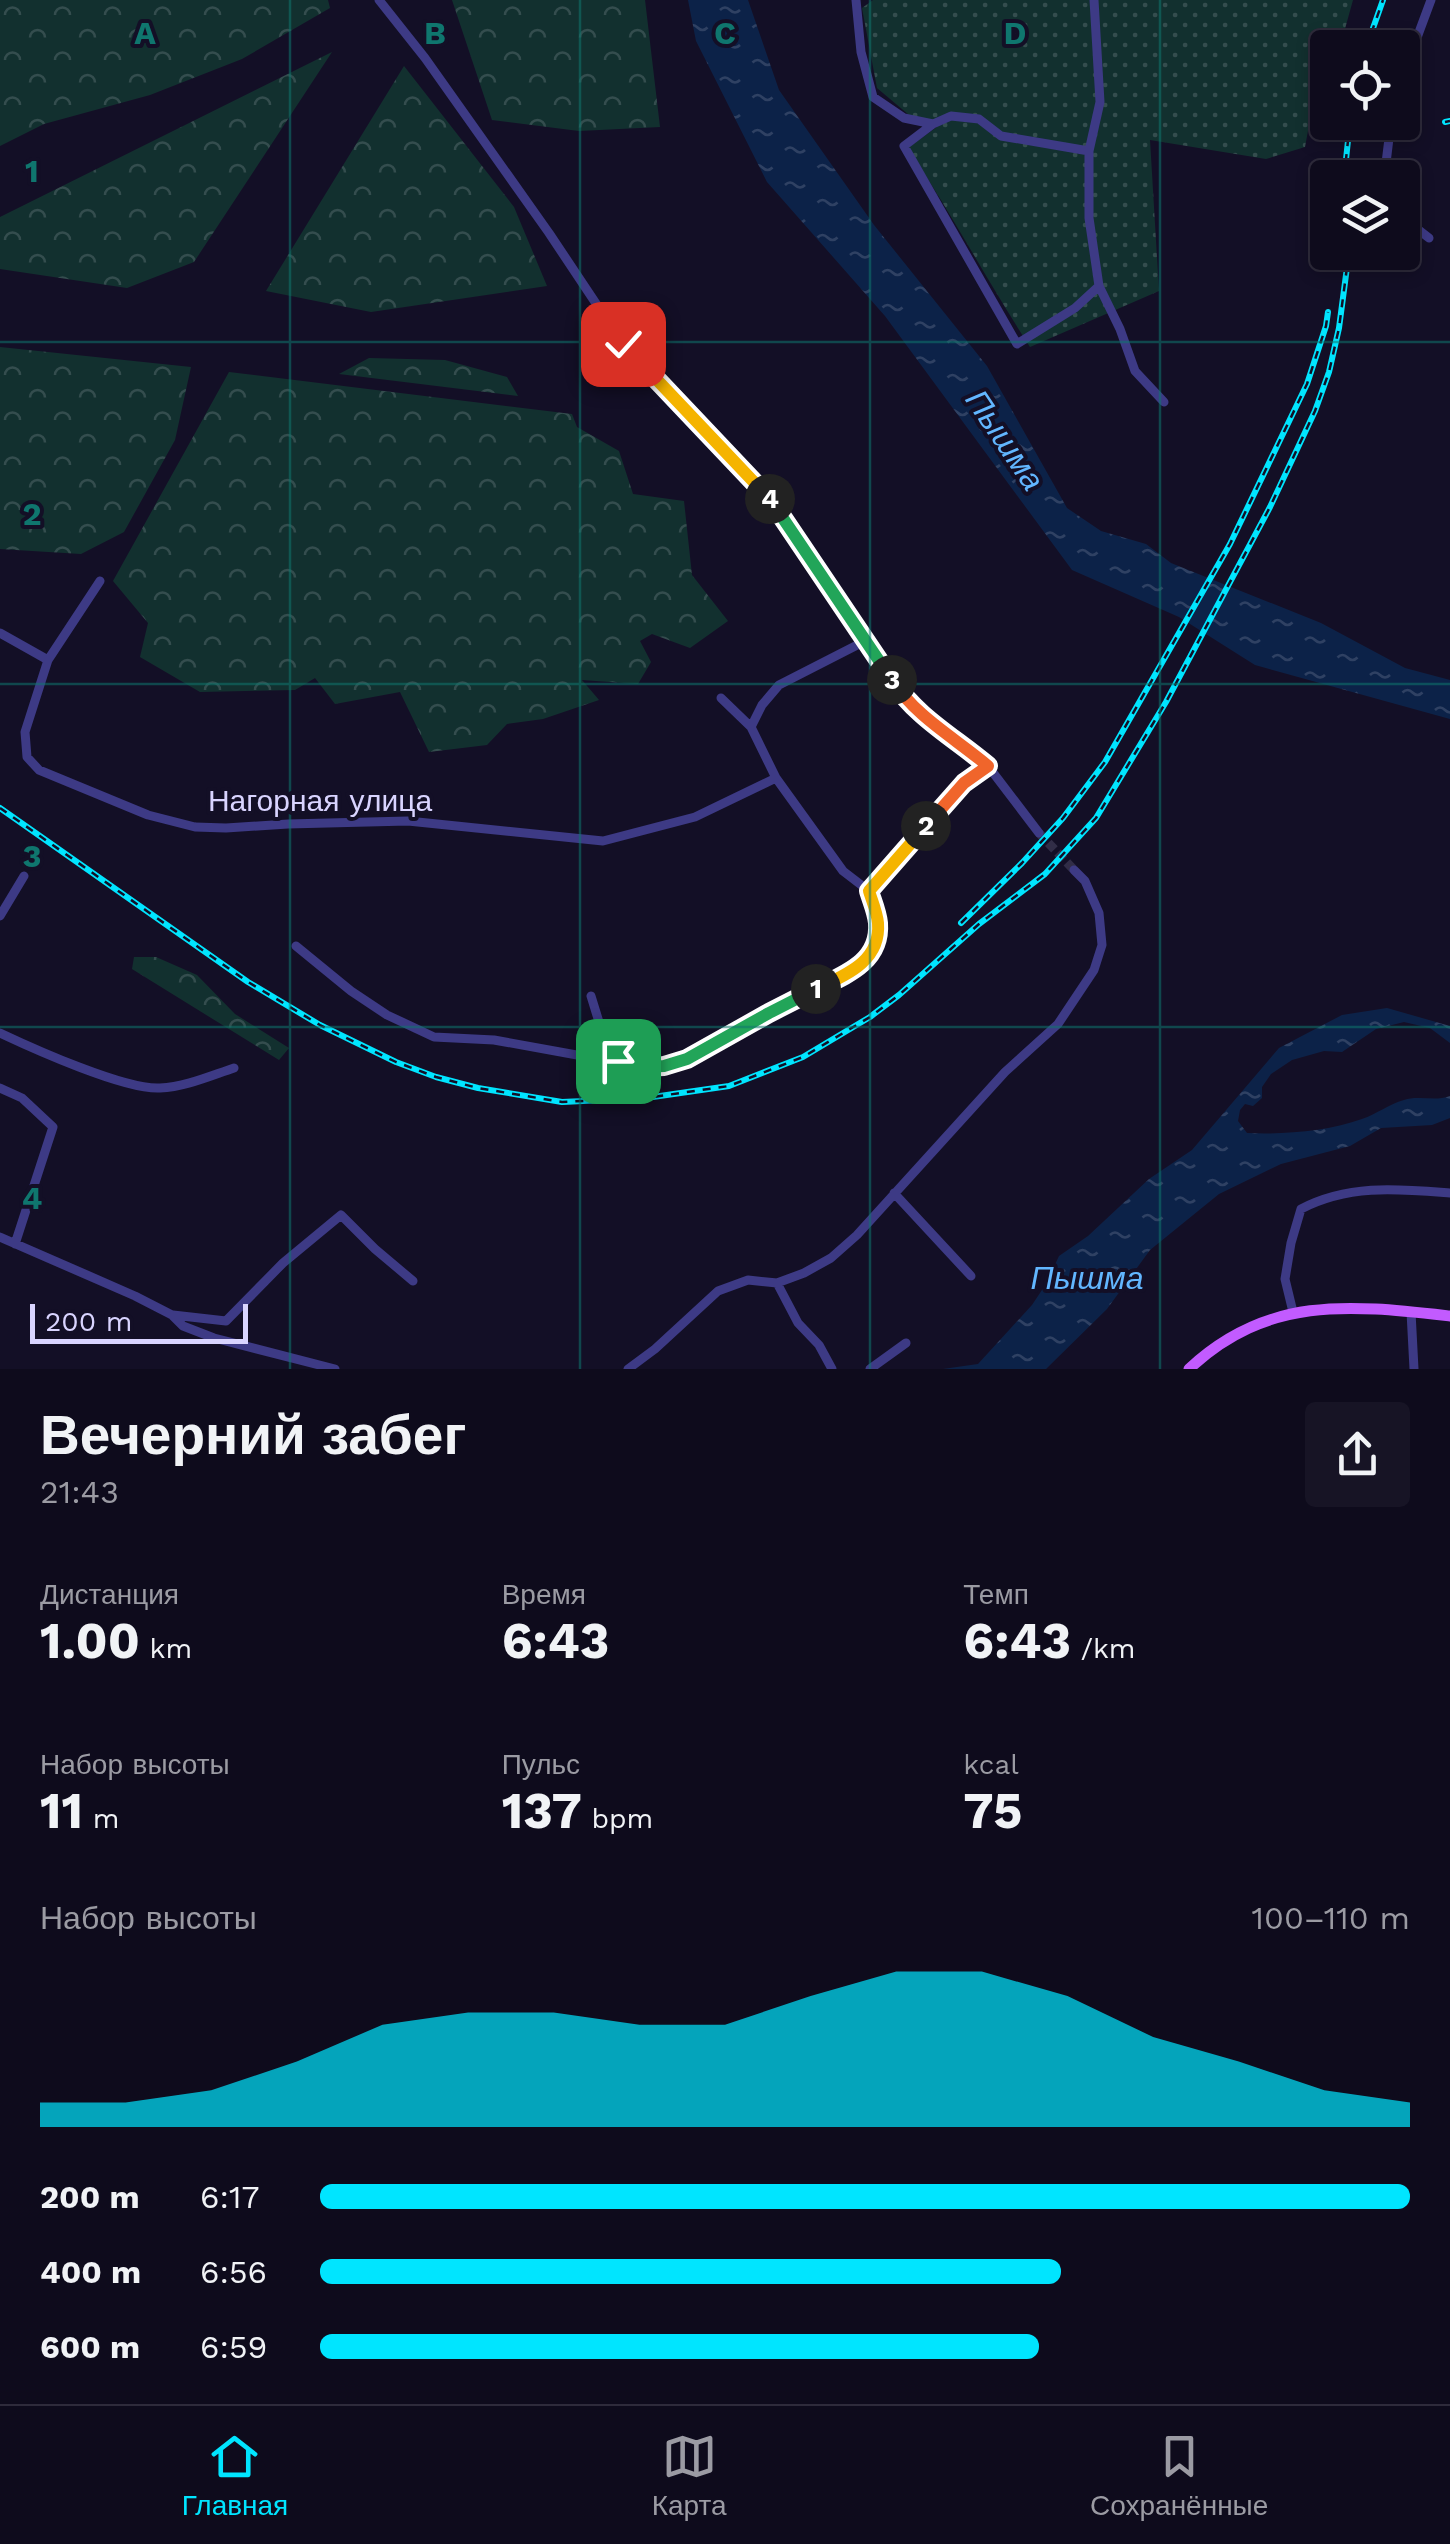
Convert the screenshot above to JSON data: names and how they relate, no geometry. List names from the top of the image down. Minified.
{"streets":{"street":["Нагорная улица"]},"water":["Пышма"],"scale_bar":"200 m","page":{"pins":["4","3","2","1"],"scale":"200 m","heading":["Вечерний забег","21:43"],"stats":[["Дистанция","1.00 km"],["Время","6:43"],["Темп","6:43 /km"],["Набор высоты","11 m"],["Пульс","137 bpm"],["kcal","75"]],"chart":["Набор высоты","100–110 m"],"list":[{"name":"200 m","note":"6:17"},{"name":"400 m","note":"6:56"},{"name":"600 m","note":"6:59"}],"tabs":["Главная","Карта","Сохранённые"]},"grid":{"columns":["A","B","C","D"],"rows":["1","2","3","4"]}}
